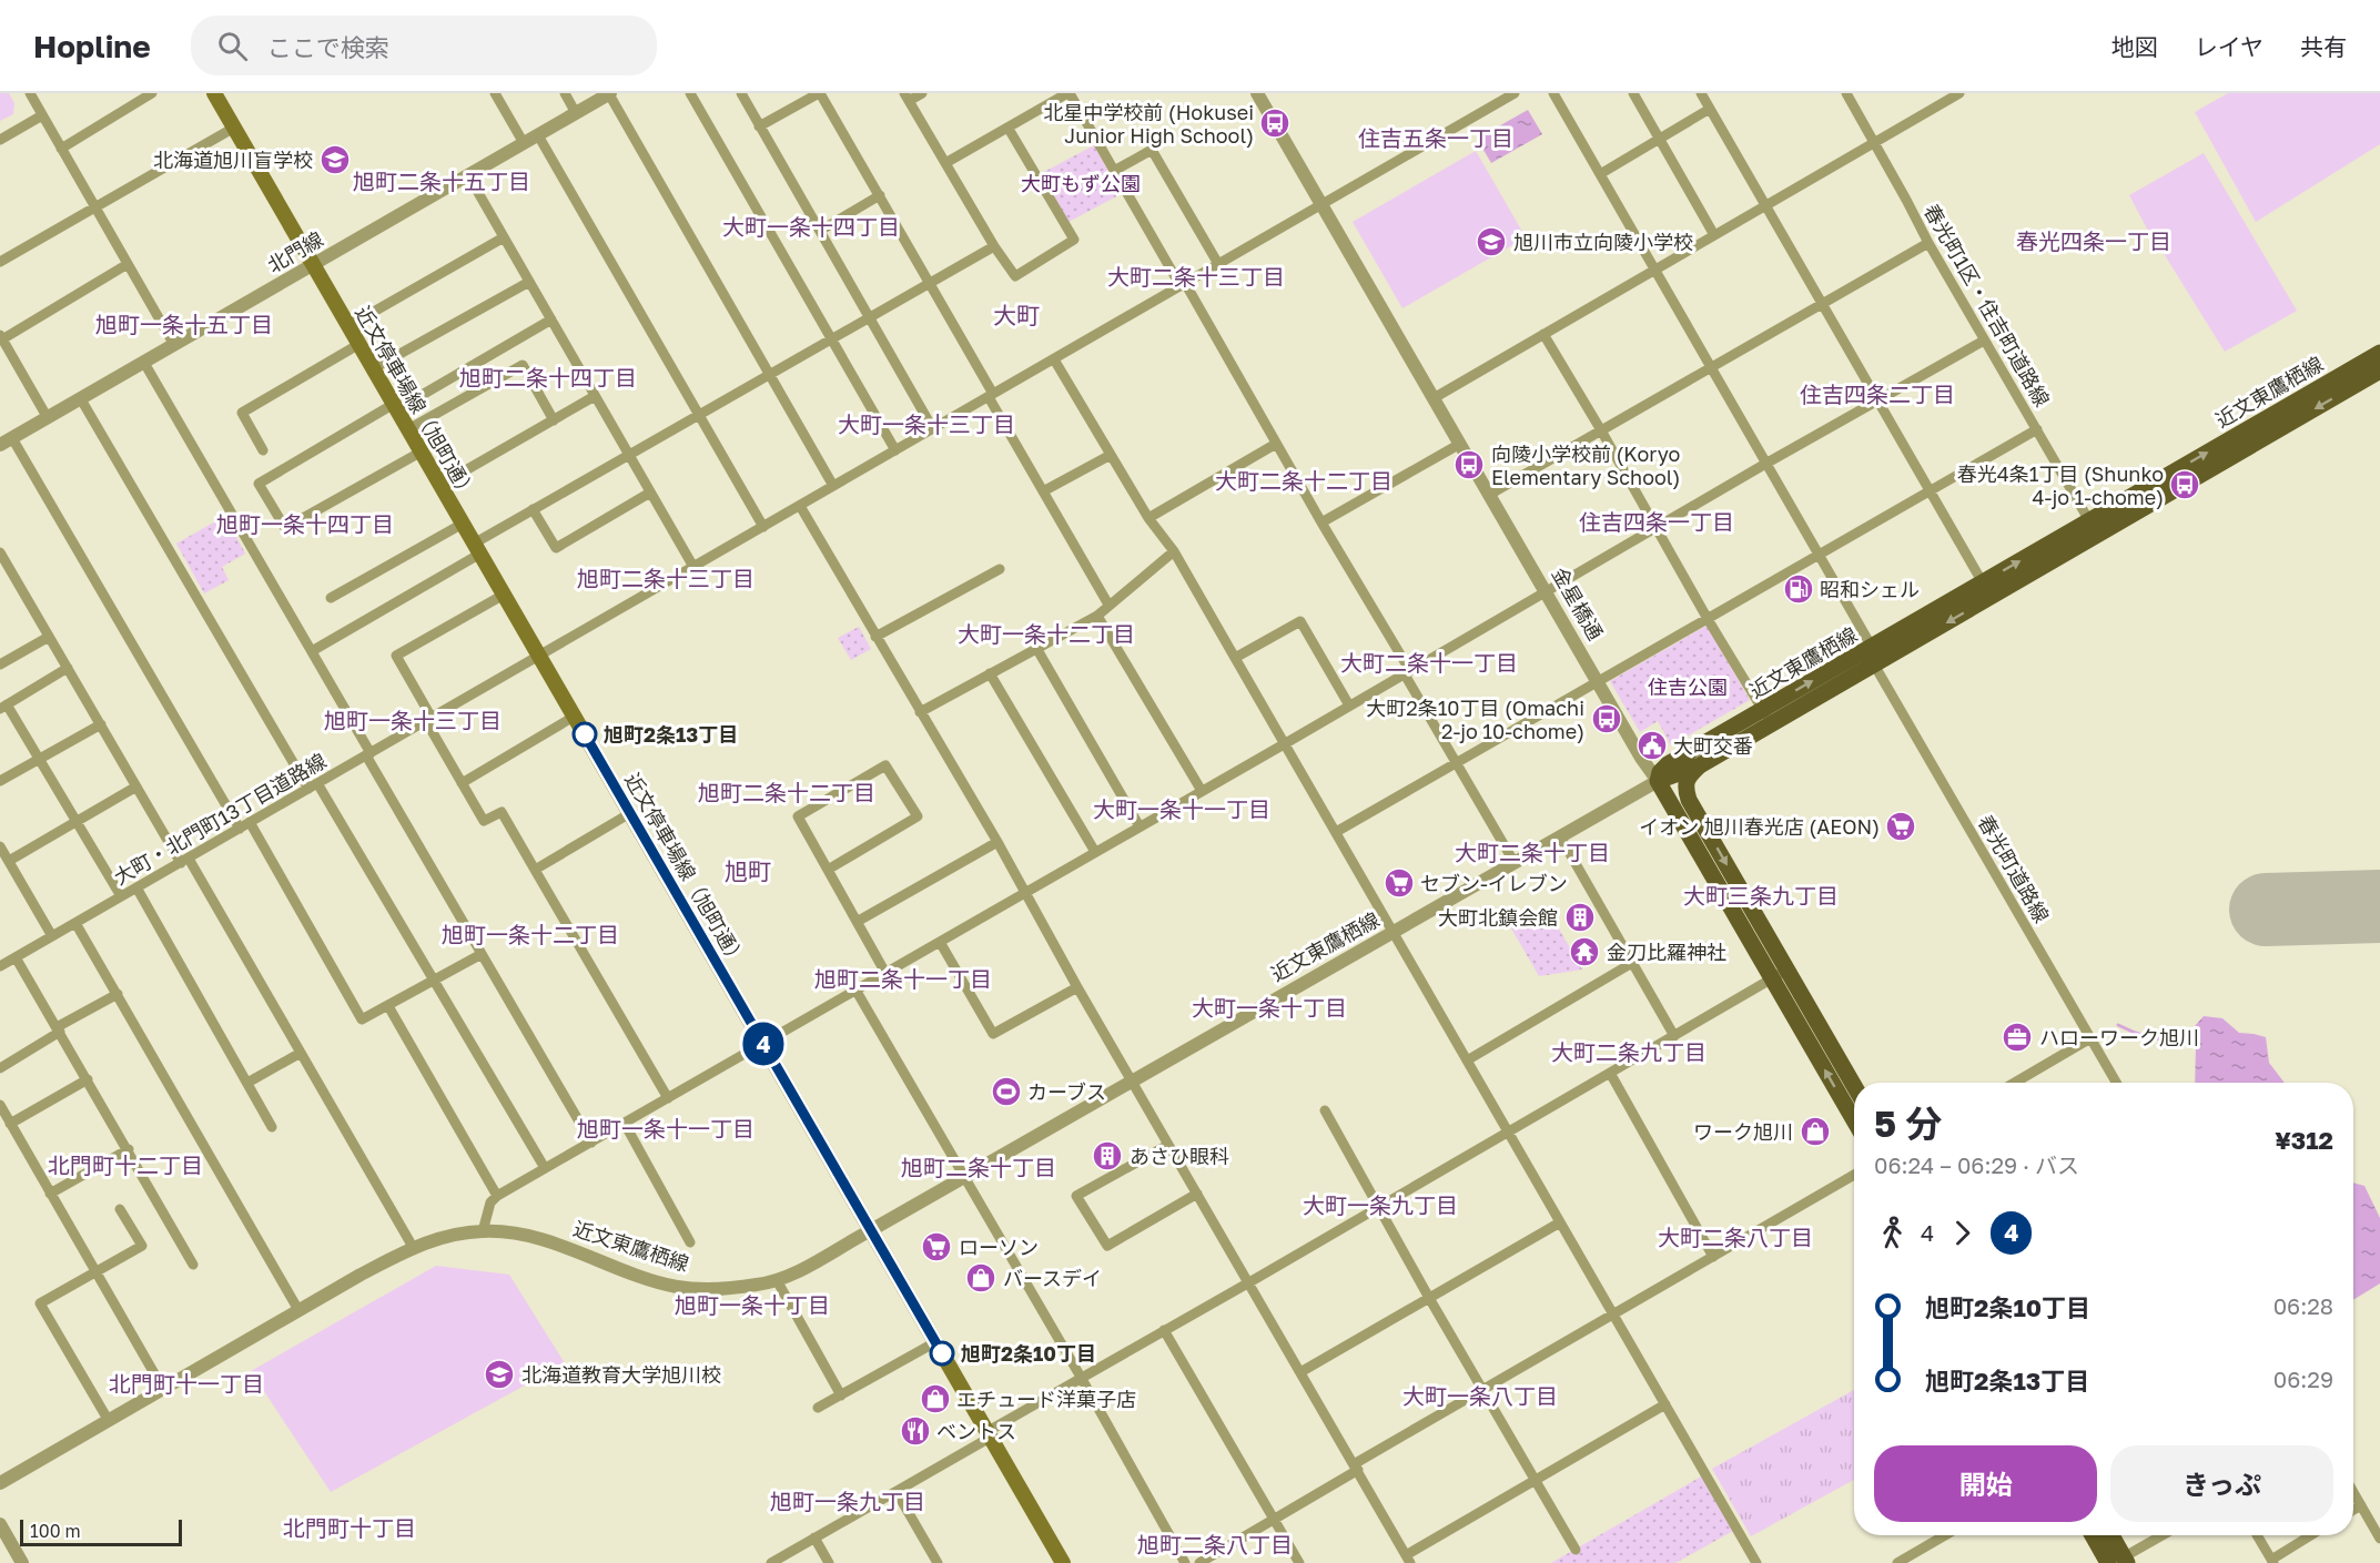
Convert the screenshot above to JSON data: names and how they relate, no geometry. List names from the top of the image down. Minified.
{"streets":{"main road":["近文東鷹栖線","近文停車場線（旭町通）","金星橋通"],"street":["北門線","春光町1区・住吉町道路線","大町・北門町13丁目道路線","春光町道路線"]},"crossings":[["北門線","近文停車場線（旭町通）"],["春光町1区・住吉町道路線","近文東鷹栖線"],["近文東鷹栖線","近文停車場線（旭町通）"],["近文東鷹栖線","金星橋通"],["近文東鷹栖線","春光町道路線"],["近文停車場線（旭町通）","大町・北門町13丁目道路線"],["金星橋通","大町・北門町13丁目道路線"]],"districts":["住吉五条一丁目","旭町二条十五丁目","大町一条十四丁目","春光四条一丁目","大町二条十三丁目","大町","旭町一条十五丁目","旭町二条十四丁目","住吉四条二丁目","大町一条十三丁目","大町二条十二丁目","住吉四条一丁目","旭町一条十四丁目","旭町二条十三丁目","大町一条十二丁目","大町二条十一丁目","旭町一条十三丁目","旭町二条十二丁目","大町一条十一丁目","大町二条十丁目","旭町","大町三条九丁目","旭町一条十二丁目","旭町二条十一丁目","大町一条十丁目","大町二条九丁目","旭町一条十一丁目","北門町十二丁目","旭町二条十丁目","大町一条九丁目","大町二条八丁目","旭町一条十丁目","北門町十一丁目","大町一条八丁目","旭町一条九丁目","北門町十丁目","旭町二条八丁目"],"parks":["大町もず公園","住吉公園"],"places":{"bus stop":["北星中学校前 (Hokusei Junior High School)","向陵小学校前 (Koryo Elementary School)","春光4条1丁目 (Shunko 4-jo 1-chome)","大町2条10丁目 (Omachi 2-jo 10-chome)"],"school or university":["北海道旭川盲学校","旭川市立向陵小学校","北海道教育大学旭川校"],"fuel station":["昭和シェル"],"other":["旭町2条13丁目","旭町2条10丁目"],"public building":["大町交番"],"supermarket":["イオン 旭川春光店 (AEON)","セブン-イレブン","ローソン"],"building":["大町北鎮会館","あさひ眼科"],"temple":["金刀比羅神社"],"office":["ハローワーク旭川"],"sports":["カーブス"],"shop":["ワーク旭川","バースデイ","エチュード洋菓子店"],"restaurant":["ベントス"]},"lines":["bus line 4"],"scale_bar":"100 m","page":{"header":"Hopline","search":"ここで検索","nav":["地図","レイヤ","共有"],"on_map":"4","heading":["5 分","06:24 – 06:29 · バス","¥312"],"legs":["4","4"],"list":[{"name":"旭町2条10丁目","value":"06:28"},{"name":"旭町2条13丁目","value":"06:29"}],"buttons":["開始","きっぷ"],"scale":"100 m"}}
